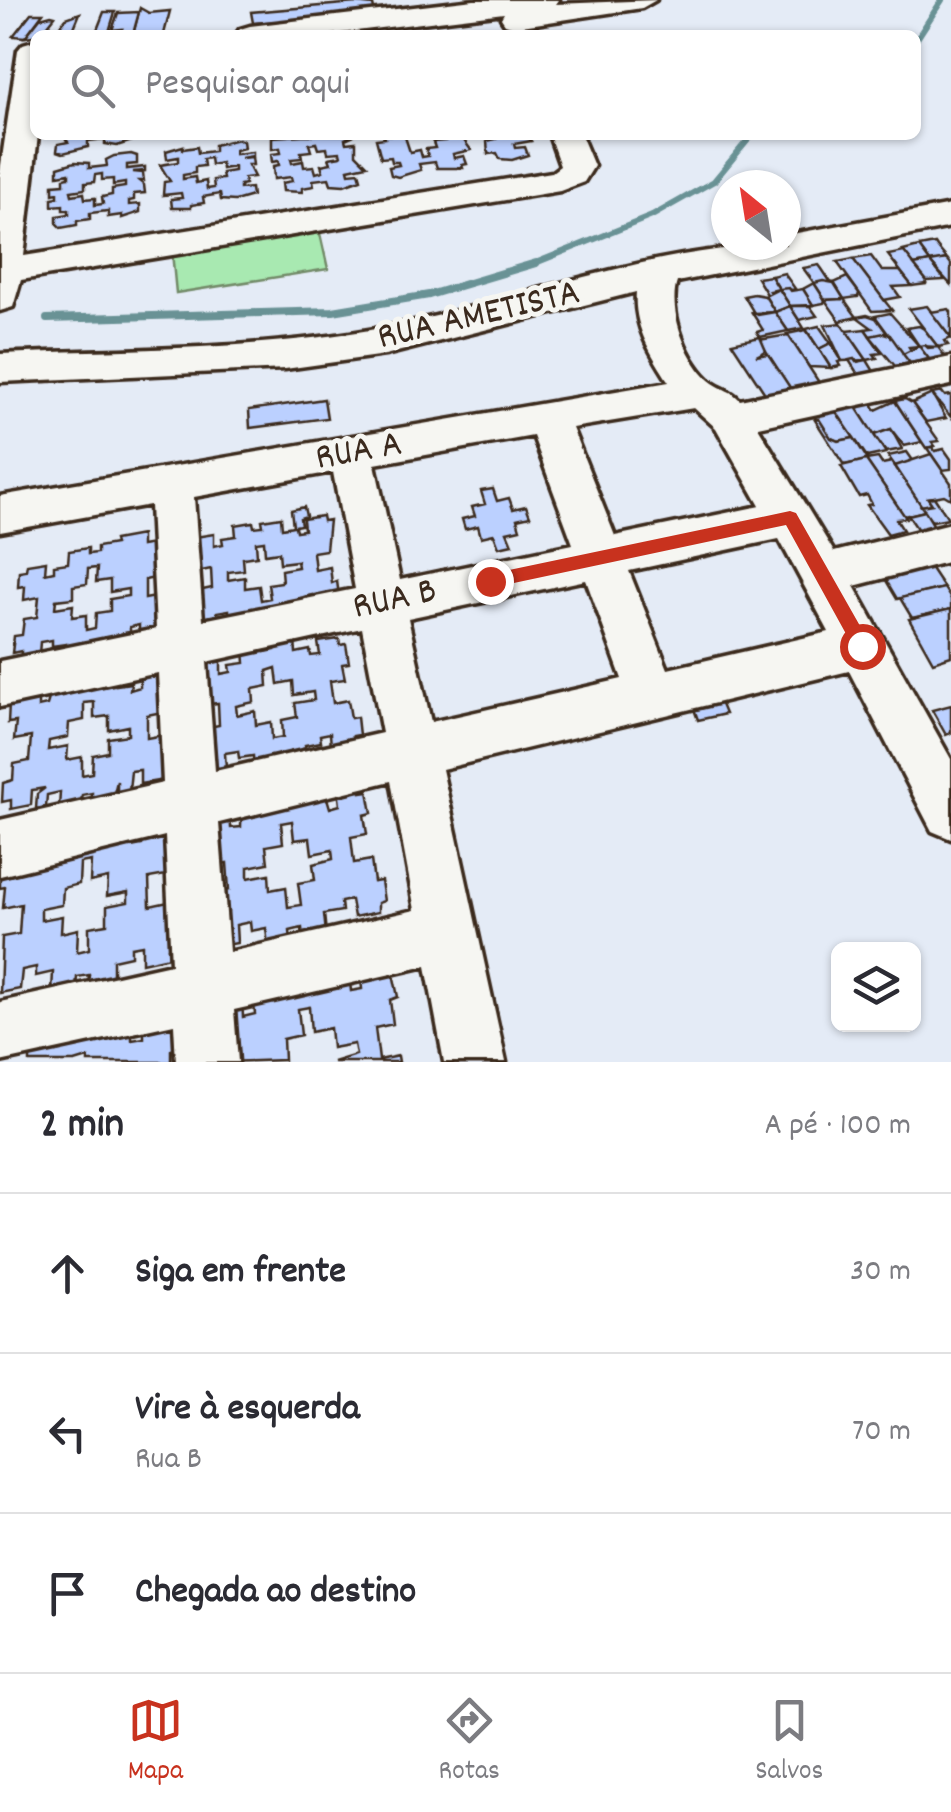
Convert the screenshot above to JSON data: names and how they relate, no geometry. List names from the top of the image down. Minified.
{"streets":{"street":["RUA AMETISTA","RUA A","RUA B"]},"north":"top left","page":{"search":"Pesquisar aqui","heading":["2 min","A pé · 100 m"],"list":[["Siga em frente","30 m"],["Vire à esquerda","Rua B","70 m"],"Chegada ao destino"],"nav":["Mapa","Rotas","Salvos"]}}
